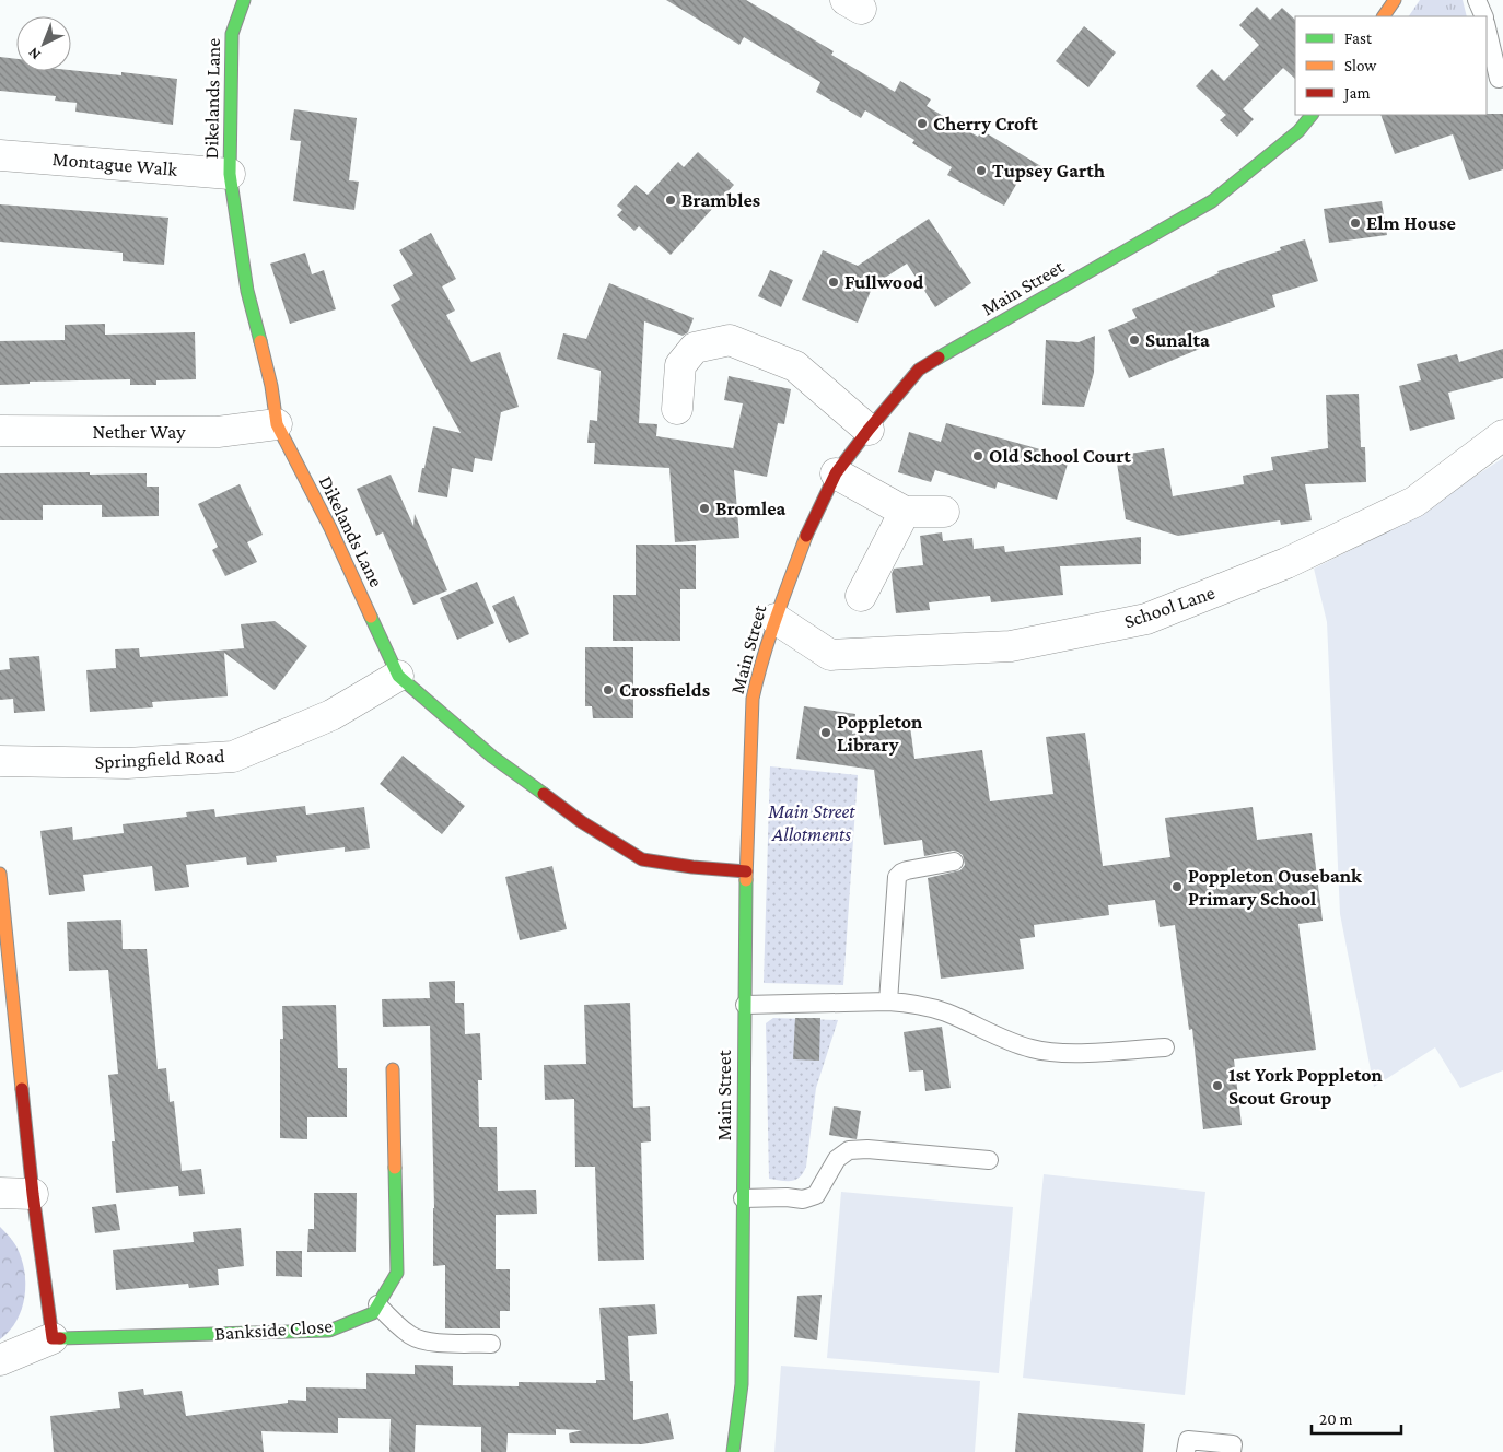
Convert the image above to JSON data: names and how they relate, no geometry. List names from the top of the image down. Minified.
{"streets":{"street":["Dikelands Lane","Montague Walk","Main Street","Nether Way","School Lane","Springfield Road","Bankside Close"]},"crossings":[["Dikelands Lane","Montague Walk"],["Dikelands Lane","Main Street"],["Dikelands Lane","Nether Way"],["Dikelands Lane","Springfield Road"],["Main Street","School Lane"]],"parks":["Main Street Allotments"],"places":["Cherry Croft","Tupsey Garth","Brambles","Elm House","Fullwood","Sunalta","Old School Court","Bromlea","Crossfields","Poppleton Library","Poppleton Ousebank Primary School","1st York Poppleton Scout Group"],"legend":["Fast","Slow","Jam"],"scale_bar":"20 m","north":"bottom left"}
